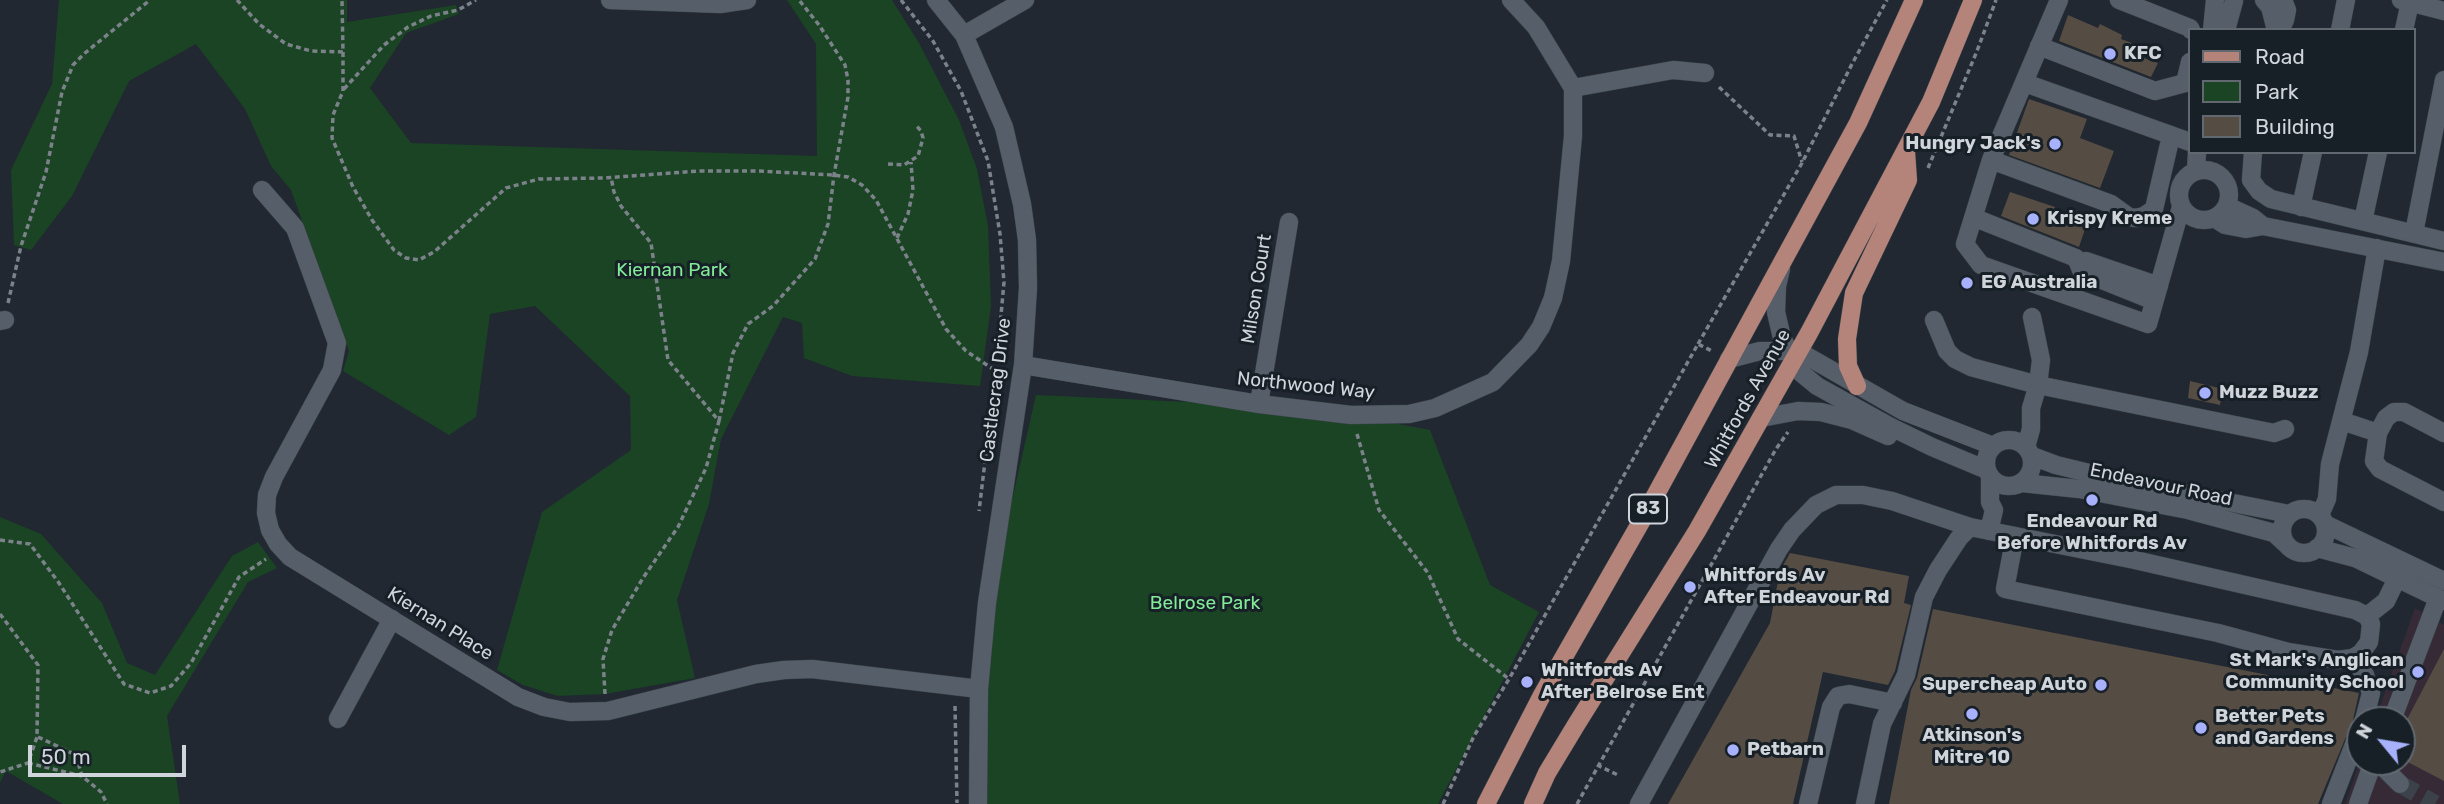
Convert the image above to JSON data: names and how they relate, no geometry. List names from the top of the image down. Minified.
{"streets":{"main road":["Whitfords Avenue","83"],"street":["Milson Court","Northwood Way","Castlecrag Drive","Endeavour Road","Kiernan Place"]},"crossings":[["Milson Court","Northwood Way"],["Northwood Way","Castlecrag Drive"],["Castlecrag Drive","Kiernan Place"],["Whitfords Avenue","Endeavour Road"]],"parks":["Kiernan Park","Belrose Park"],"places":["KFC","Hungry Jack's","Krispy Kreme","EG Australia","Muzz Buzz","Endeavour Rd Before Whitfords Av","Whitfords Av After Endeavour Rd","St Mark's Anglican Community School","Whitfords Av After Belrose Ent","Supercheap Auto","Atkinson's Mitre 10","Better Pets and Gardens","Petbarn"],"legend":["Road","Park","Building"],"scale_bar":"50 m","north":"top left"}
